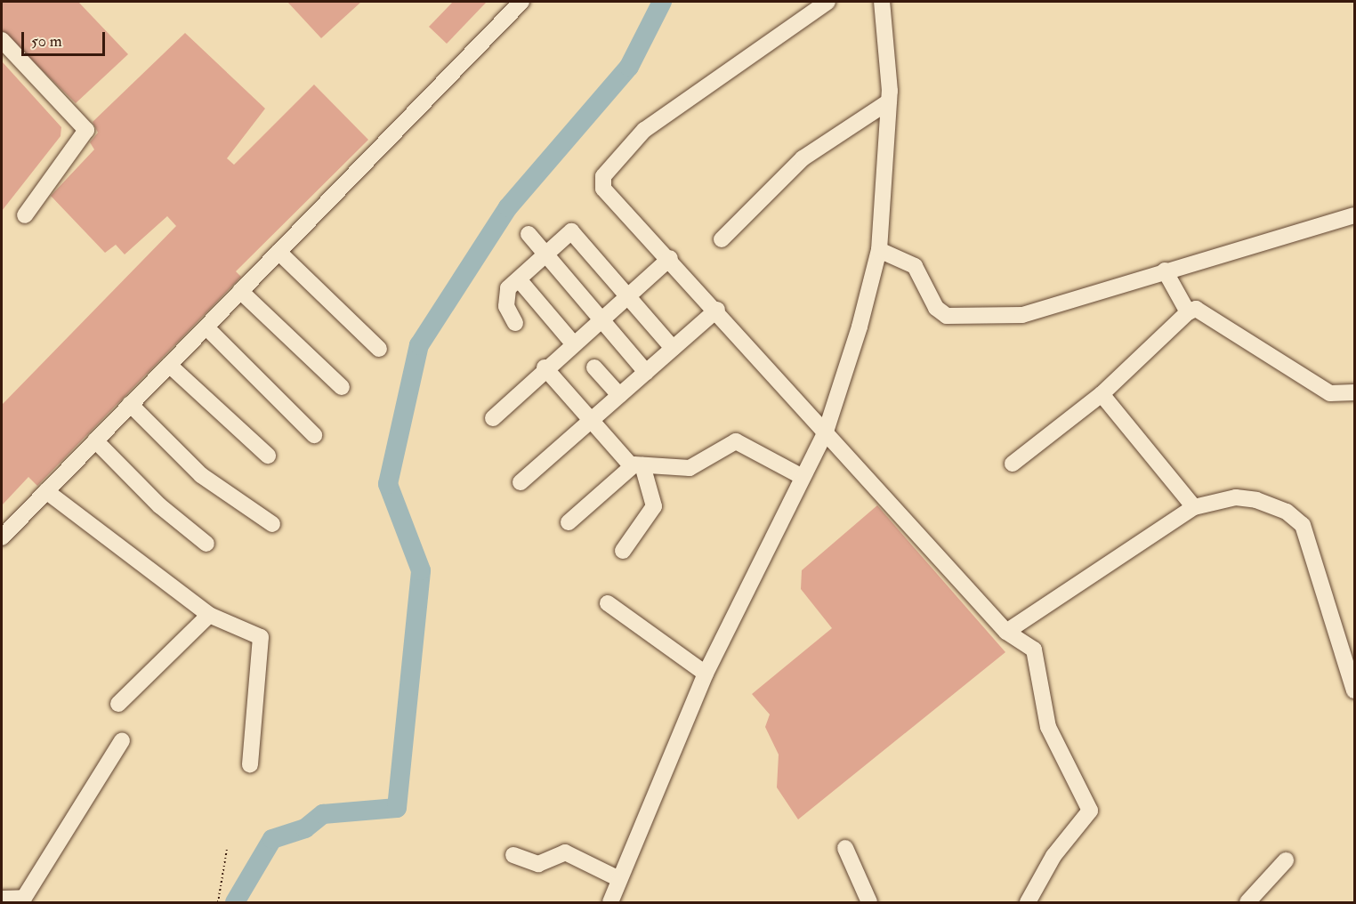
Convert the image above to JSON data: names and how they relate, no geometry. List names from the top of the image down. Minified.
{"scale_bar":"50 m"}
